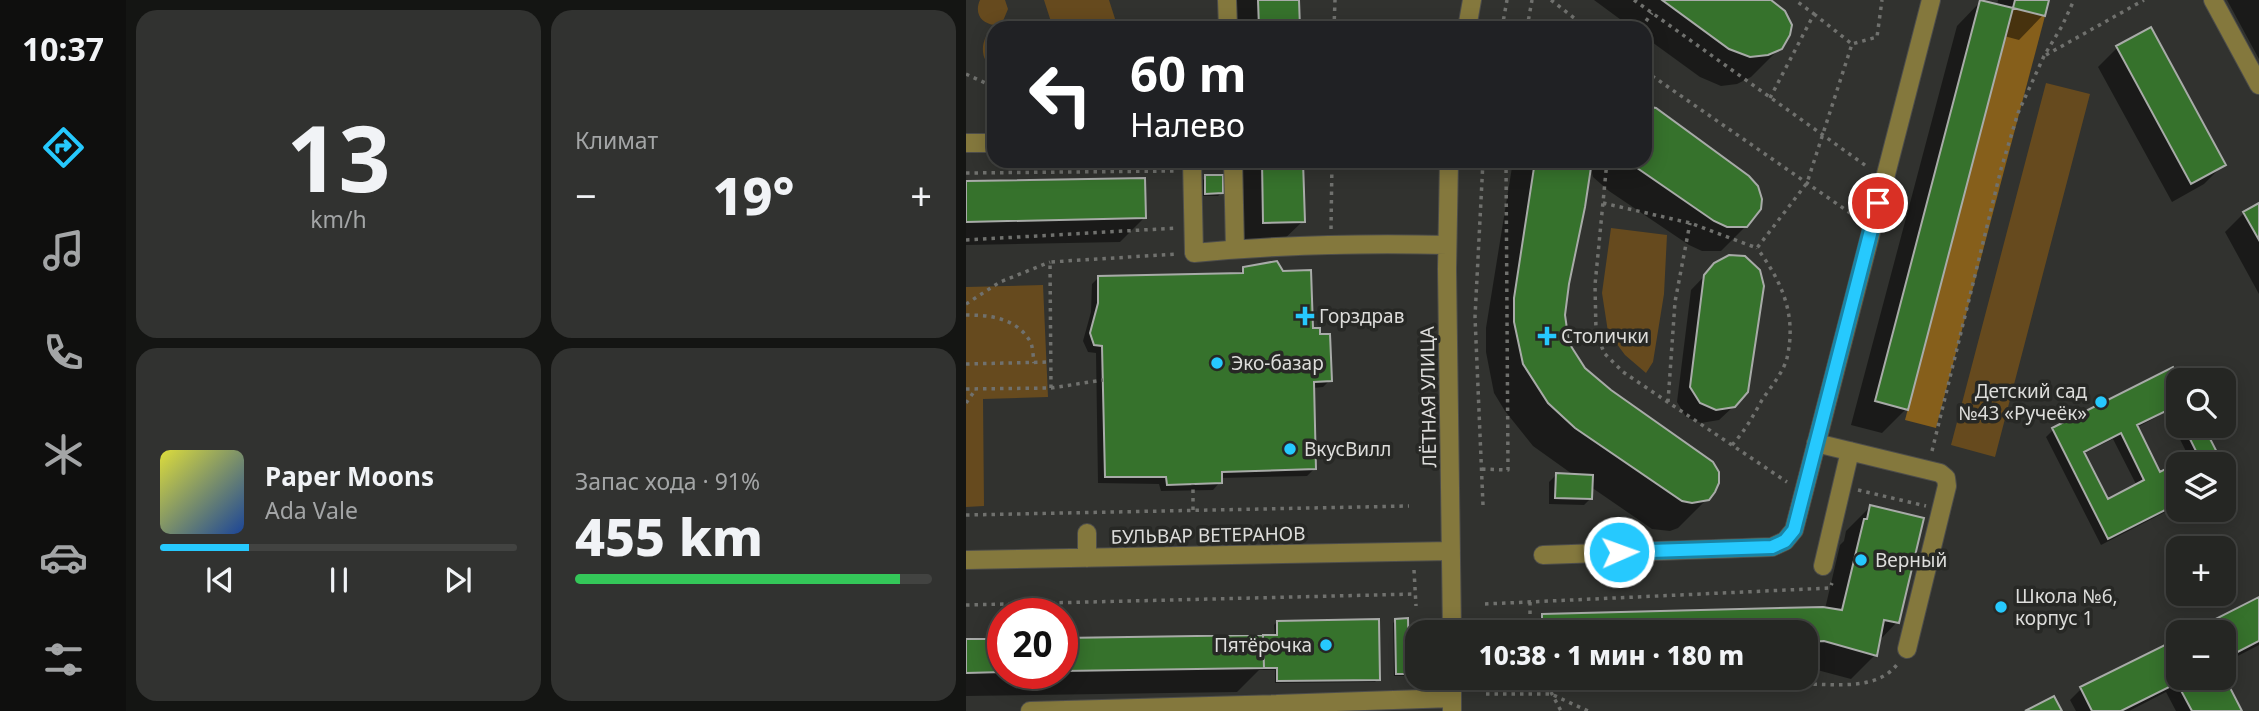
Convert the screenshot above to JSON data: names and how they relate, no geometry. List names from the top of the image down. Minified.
{"streets":{"street":["ЛЁТНАЯ УЛИЦА","БУЛЬВАР ВЕТЕРАНОВ"]},"crossings":[["ЛЁТНАЯ УЛИЦА","БУЛЬВАР ВЕТЕРАНОВ"]],"places":{"health":["Горздрав","Столички"],"other":["Эко-базар","Детский сад №43 «Ручеёк»","ВкусВилл","Верный","Школа №6, корпус 1","Пятёрочка"]},"page":{"tabs":"10:37","tile":[["13","km/h"],"Климат",["Запас хода · 91%","455 km"]],"turn":["60 m","Налево"],"heat":["−","19°","+"],"map_buttons":["+","−"],"song":["Paper Moons","Ada Vale"],"limit":"20","trip":"10:38 · 1 мин · 180 m"}}
